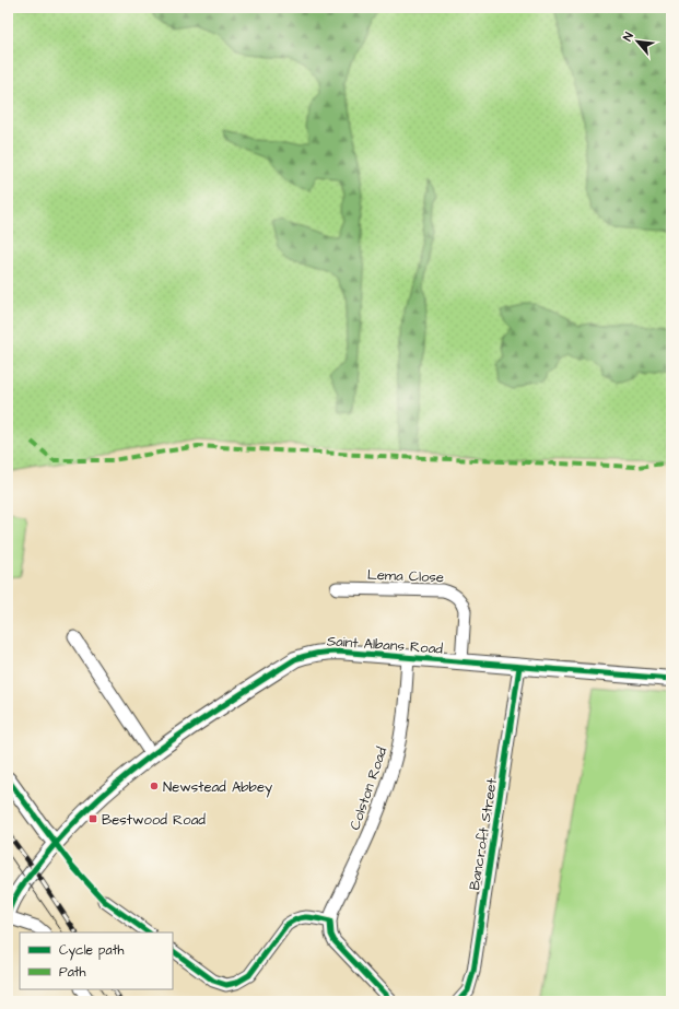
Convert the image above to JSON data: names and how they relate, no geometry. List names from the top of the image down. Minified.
{"streets":{"street":["Lema Close","Saint Albans Road","Colston Road","Bancroft Street"]},"crossings":[["Lema Close","Saint Albans Road"],["Saint Albans Road","Colston Road"],["Saint Albans Road","Bancroft Street"]],"places":{"other":["Newstead Abbey"],"transit":["Bestwood Road"]},"legend":["Cycle path","Path"],"north":"top left"}
